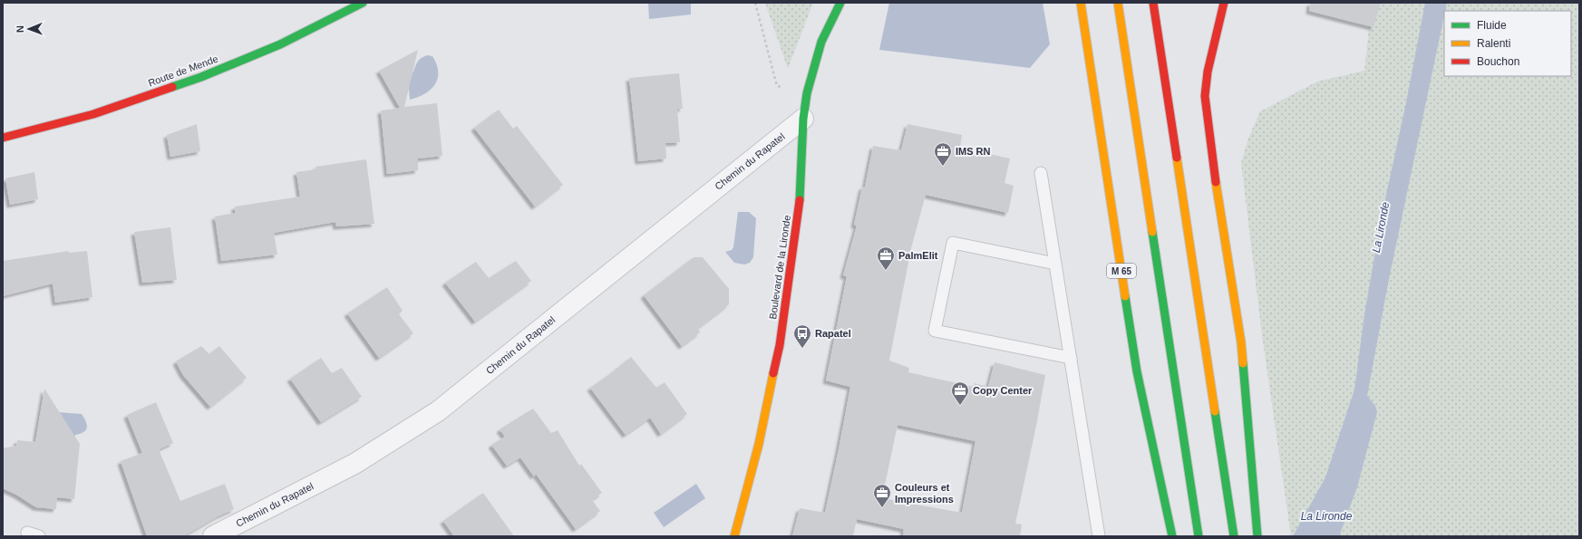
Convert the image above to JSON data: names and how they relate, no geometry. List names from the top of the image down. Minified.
{"streets":{"main road":["Route de Mende","Boulevard de la Lironde","M 65"],"street":["Chemin du Rapatel"]},"crossings":[["Chemin du Rapatel","Boulevard de la Lironde"]],"water":["La Lironde"],"places":{"office":["IMS RN","PalmElit","Copy Center","Couleurs et Impressions"],"bus stop":["Rapatel"]},"legend":["Fluide","Ralenti","Bouchon"],"north":"left"}
